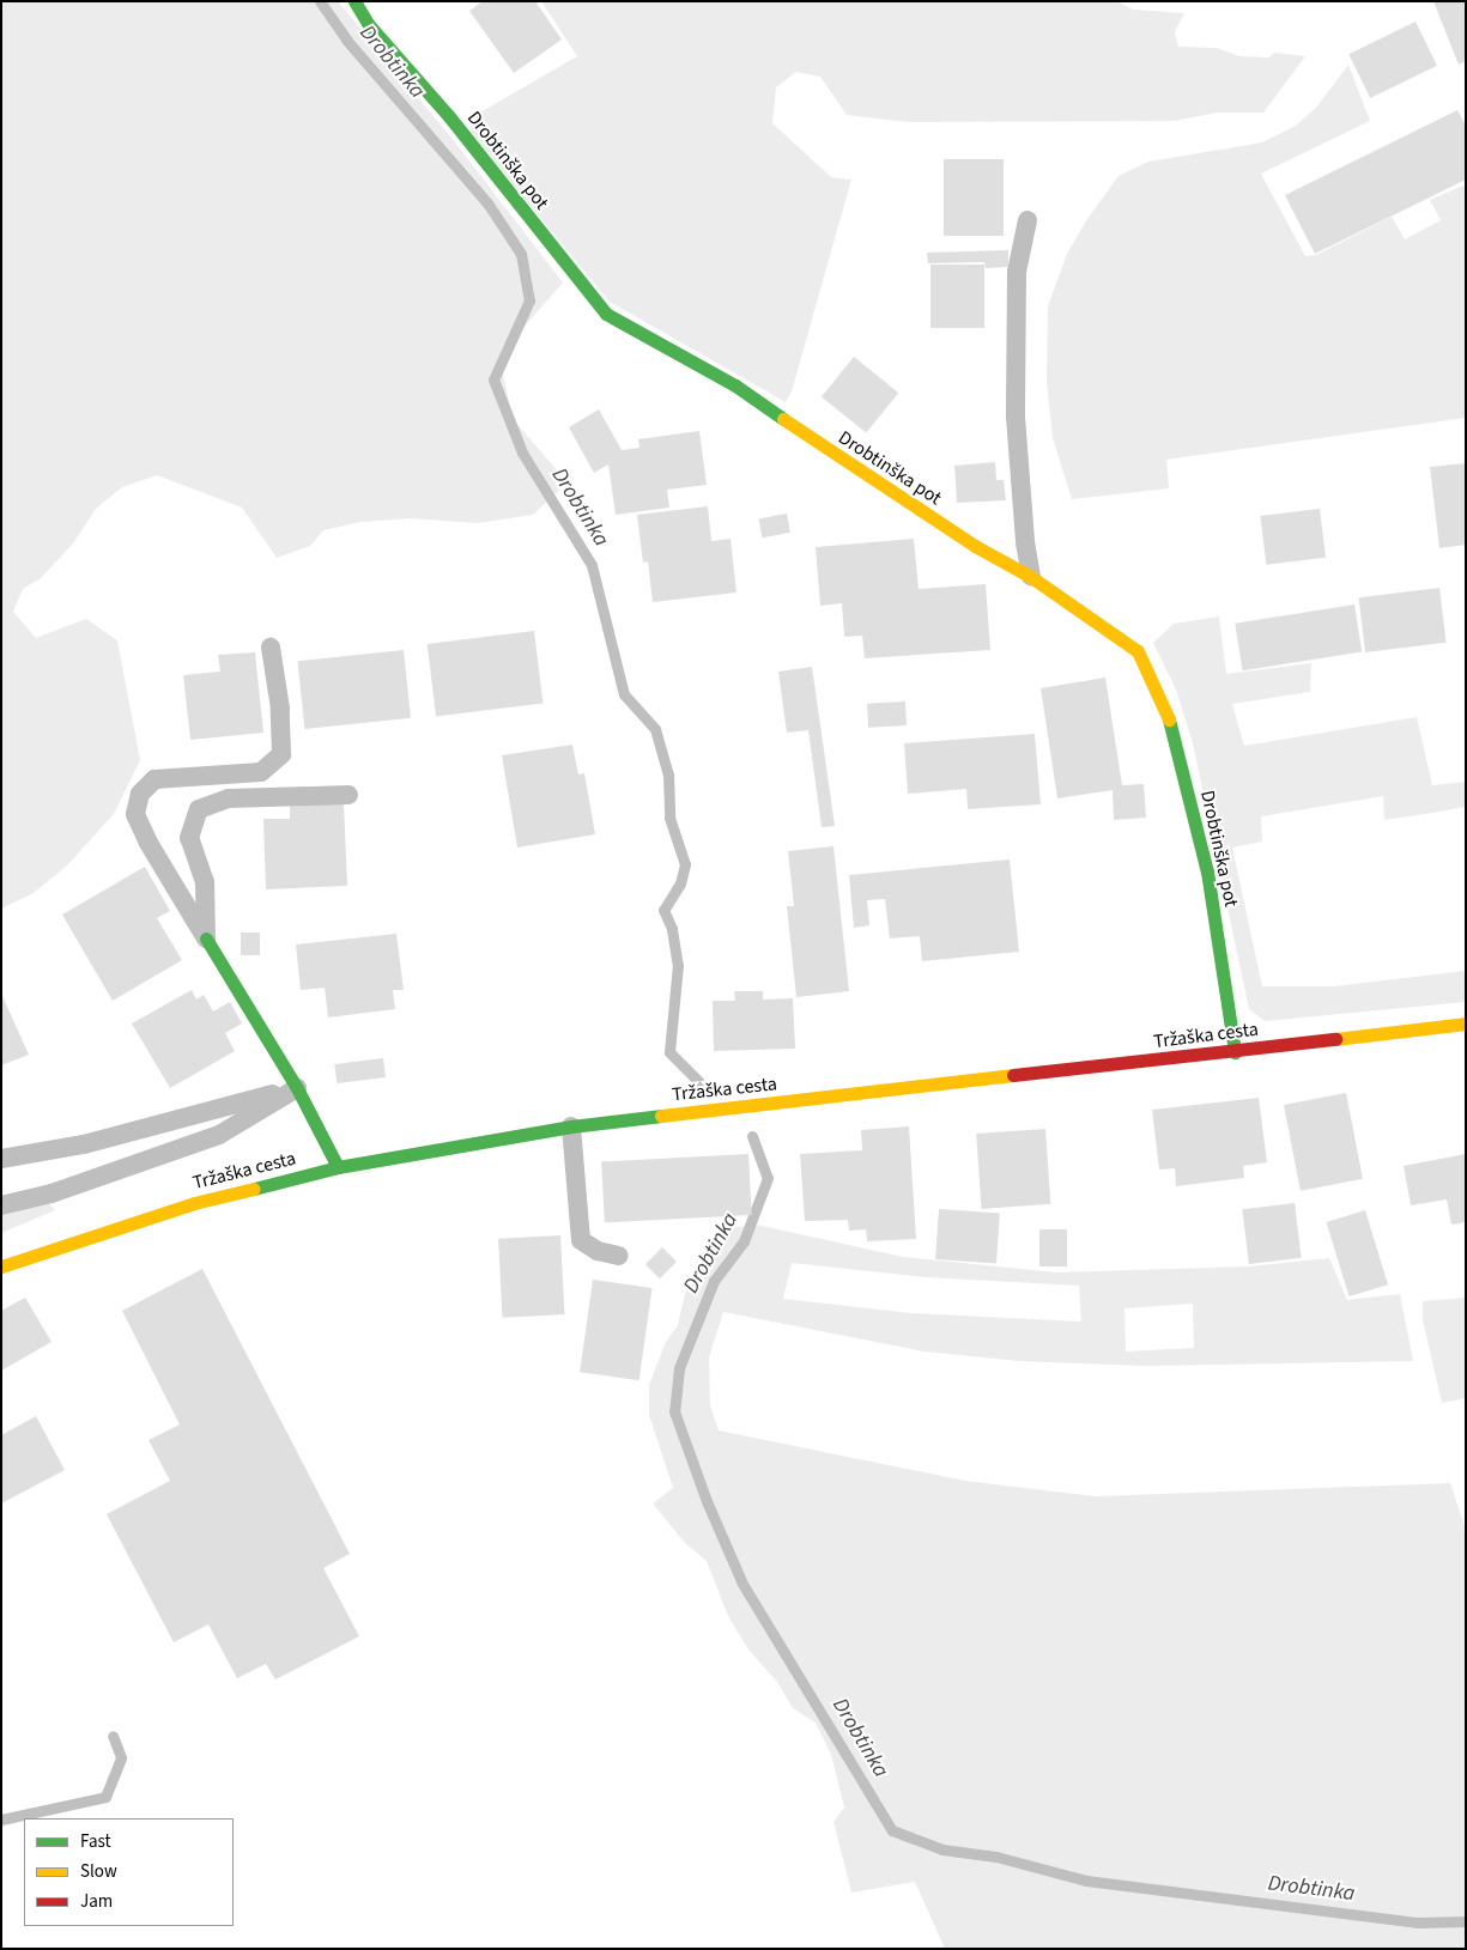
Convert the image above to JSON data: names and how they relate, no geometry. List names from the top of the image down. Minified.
{"streets":{"street":["Drobtinška pot","Tržaška cesta"]},"crossings":[["Drobtinška pot","Tržaška cesta"]],"water":["Drobtinka"],"legend":["Fast","Slow","Jam"]}
